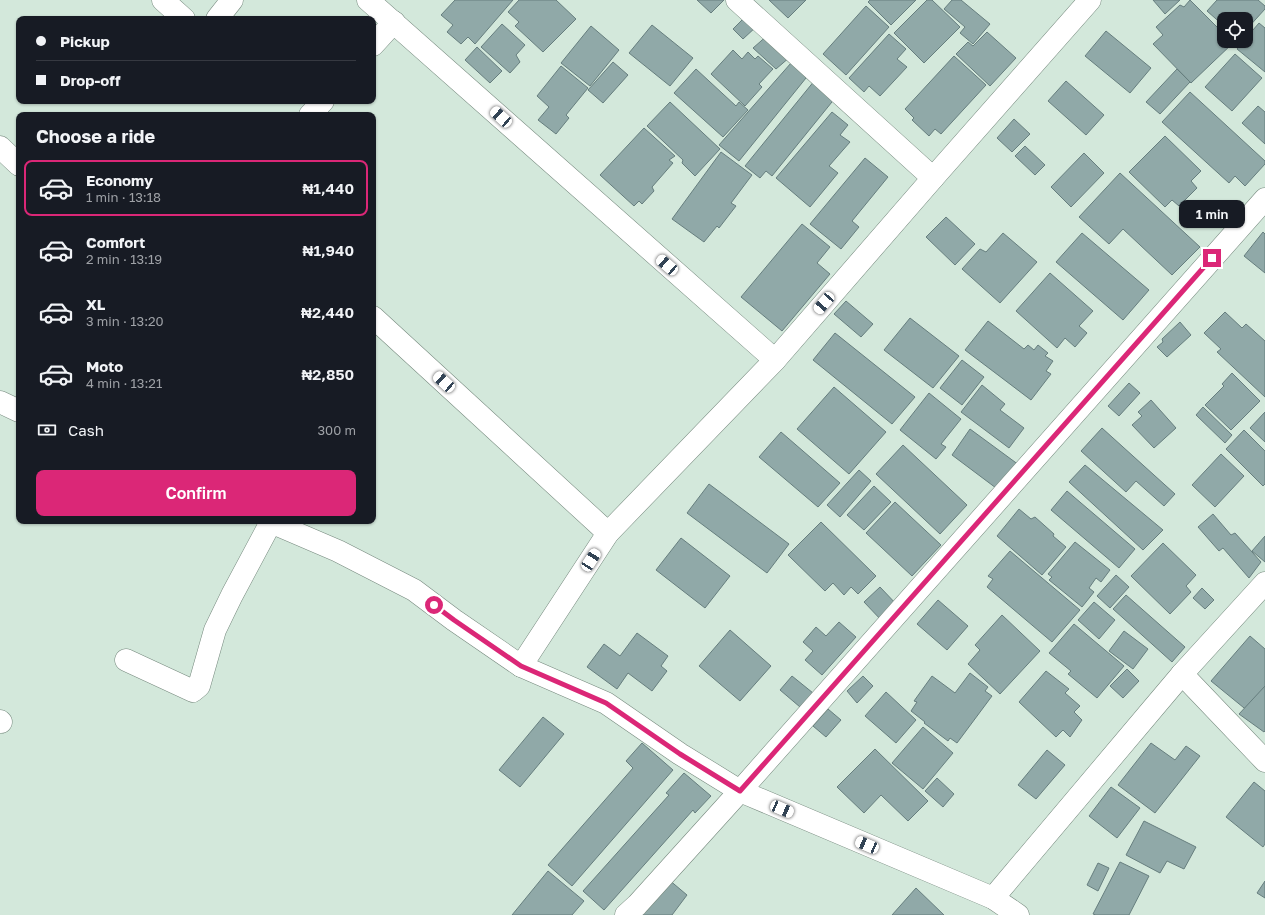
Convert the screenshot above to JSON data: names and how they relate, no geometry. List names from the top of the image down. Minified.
{"page":{"banner":["Pickup","Drop-off"],"heading":"Choose a ride","list":[{"name":"Economy","note":"1 min · 13:18","value":"₦1,440"},{"name":"Comfort","note":"2 min · 13:19","value":"₦1,940"},{"name":"XL","note":"3 min · 13:20","value":"₦2,440"},{"name":"Moto","note":"4 min · 13:21","value":"₦2,850"}],"bubble":"1 min","pay":["Cash","300 m"],"buttons":"Confirm"}}
